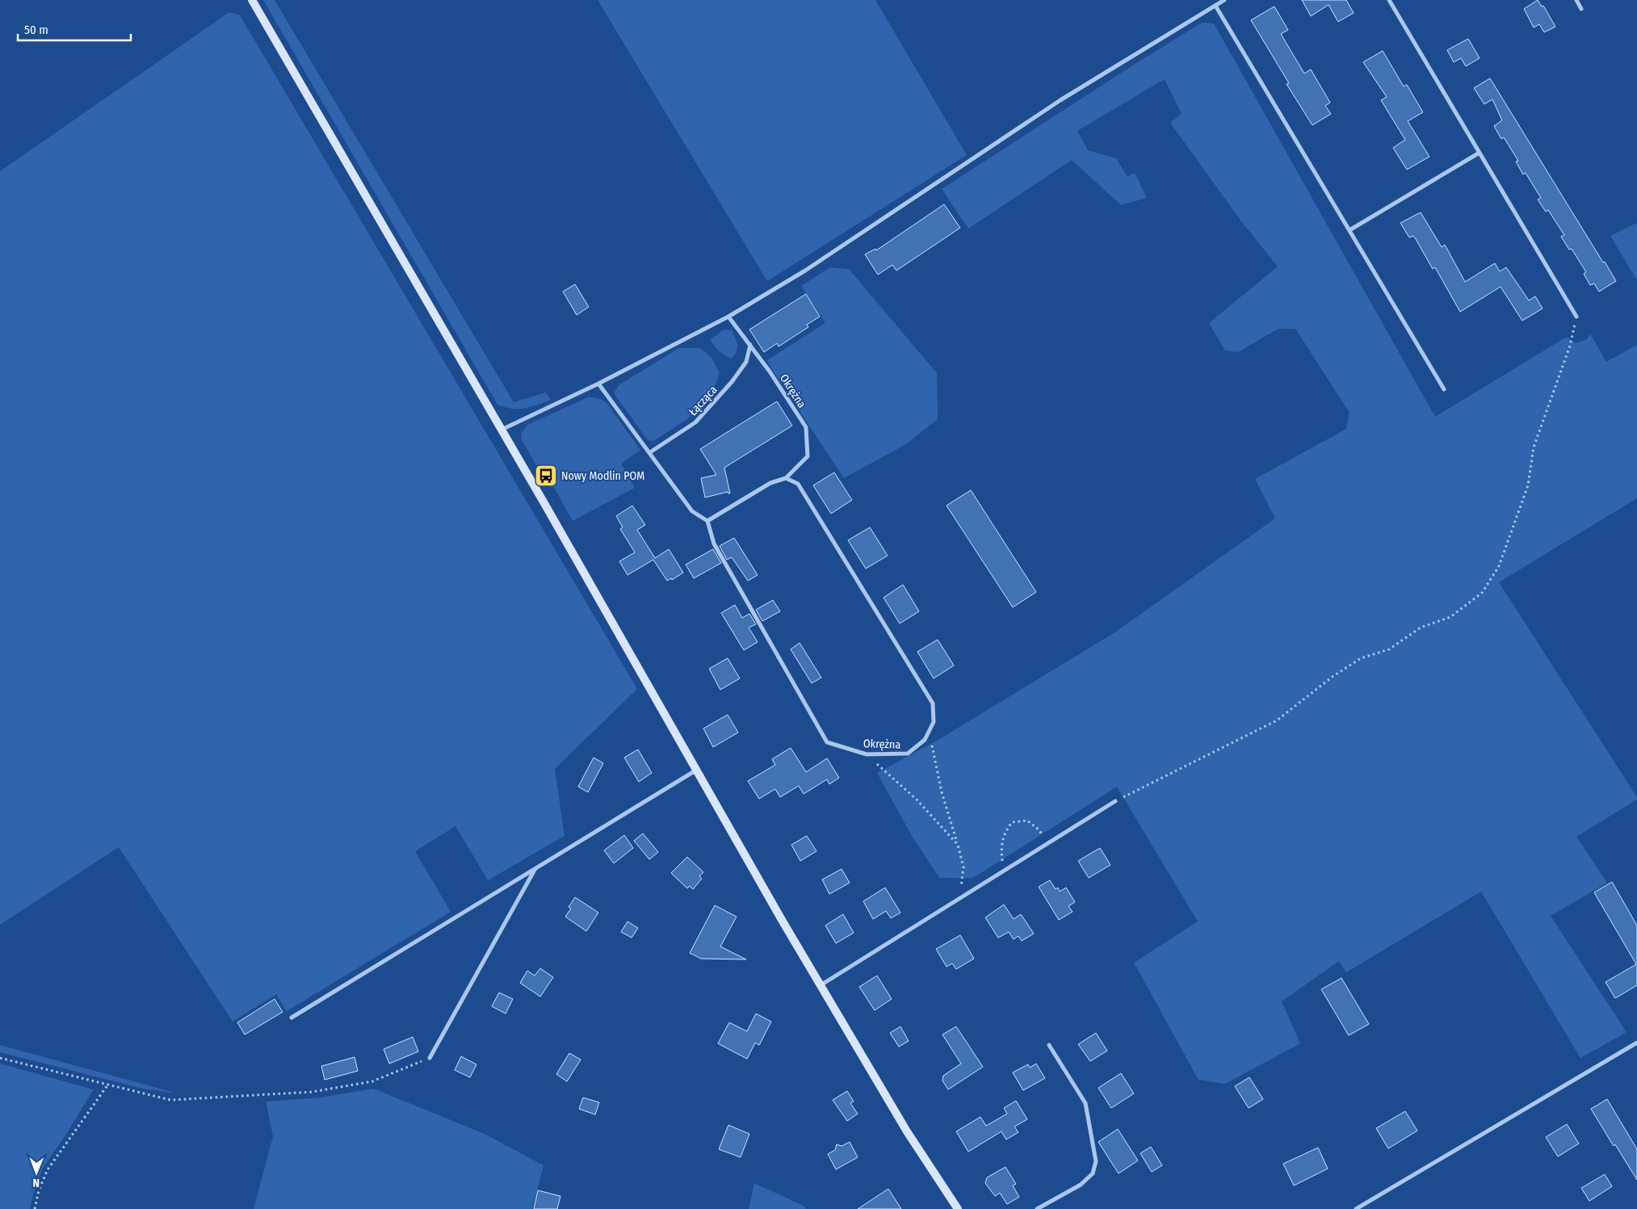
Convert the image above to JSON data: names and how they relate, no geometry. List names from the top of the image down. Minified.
{"streets":{"street":["Okrężna","Łącząca"]},"crossings":[["Okrężna","Łącząca"]],"places":{"bus stop":["Nowy Modlin POM"]},"scale_bar":"50 m","north":"bottom"}
